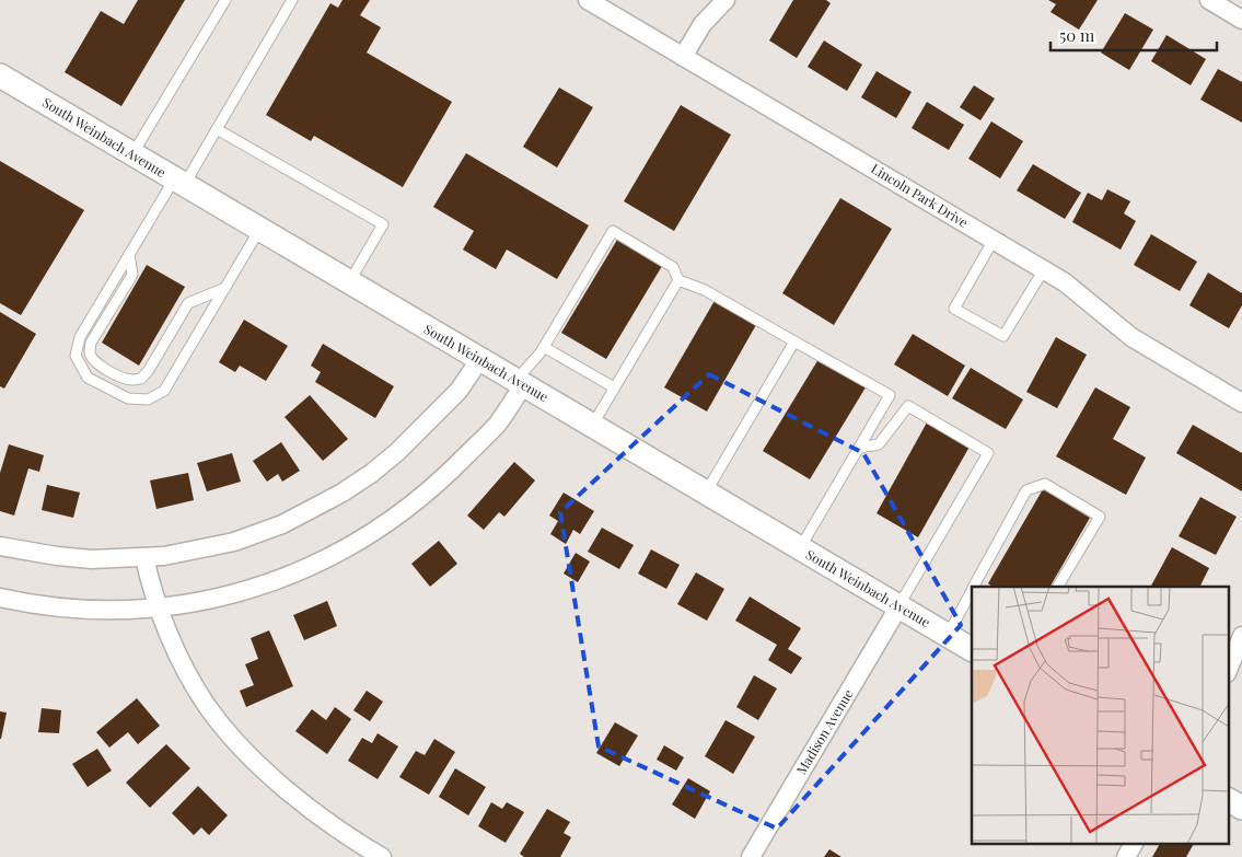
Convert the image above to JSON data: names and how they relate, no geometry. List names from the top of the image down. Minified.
{"streets":{"street":["South Weinbach Avenue","Lincoln Park Drive","Madison Avenue"]},"crossings":[["South Weinbach Avenue","Madison Avenue"]],"scale_bar":"50 m"}
